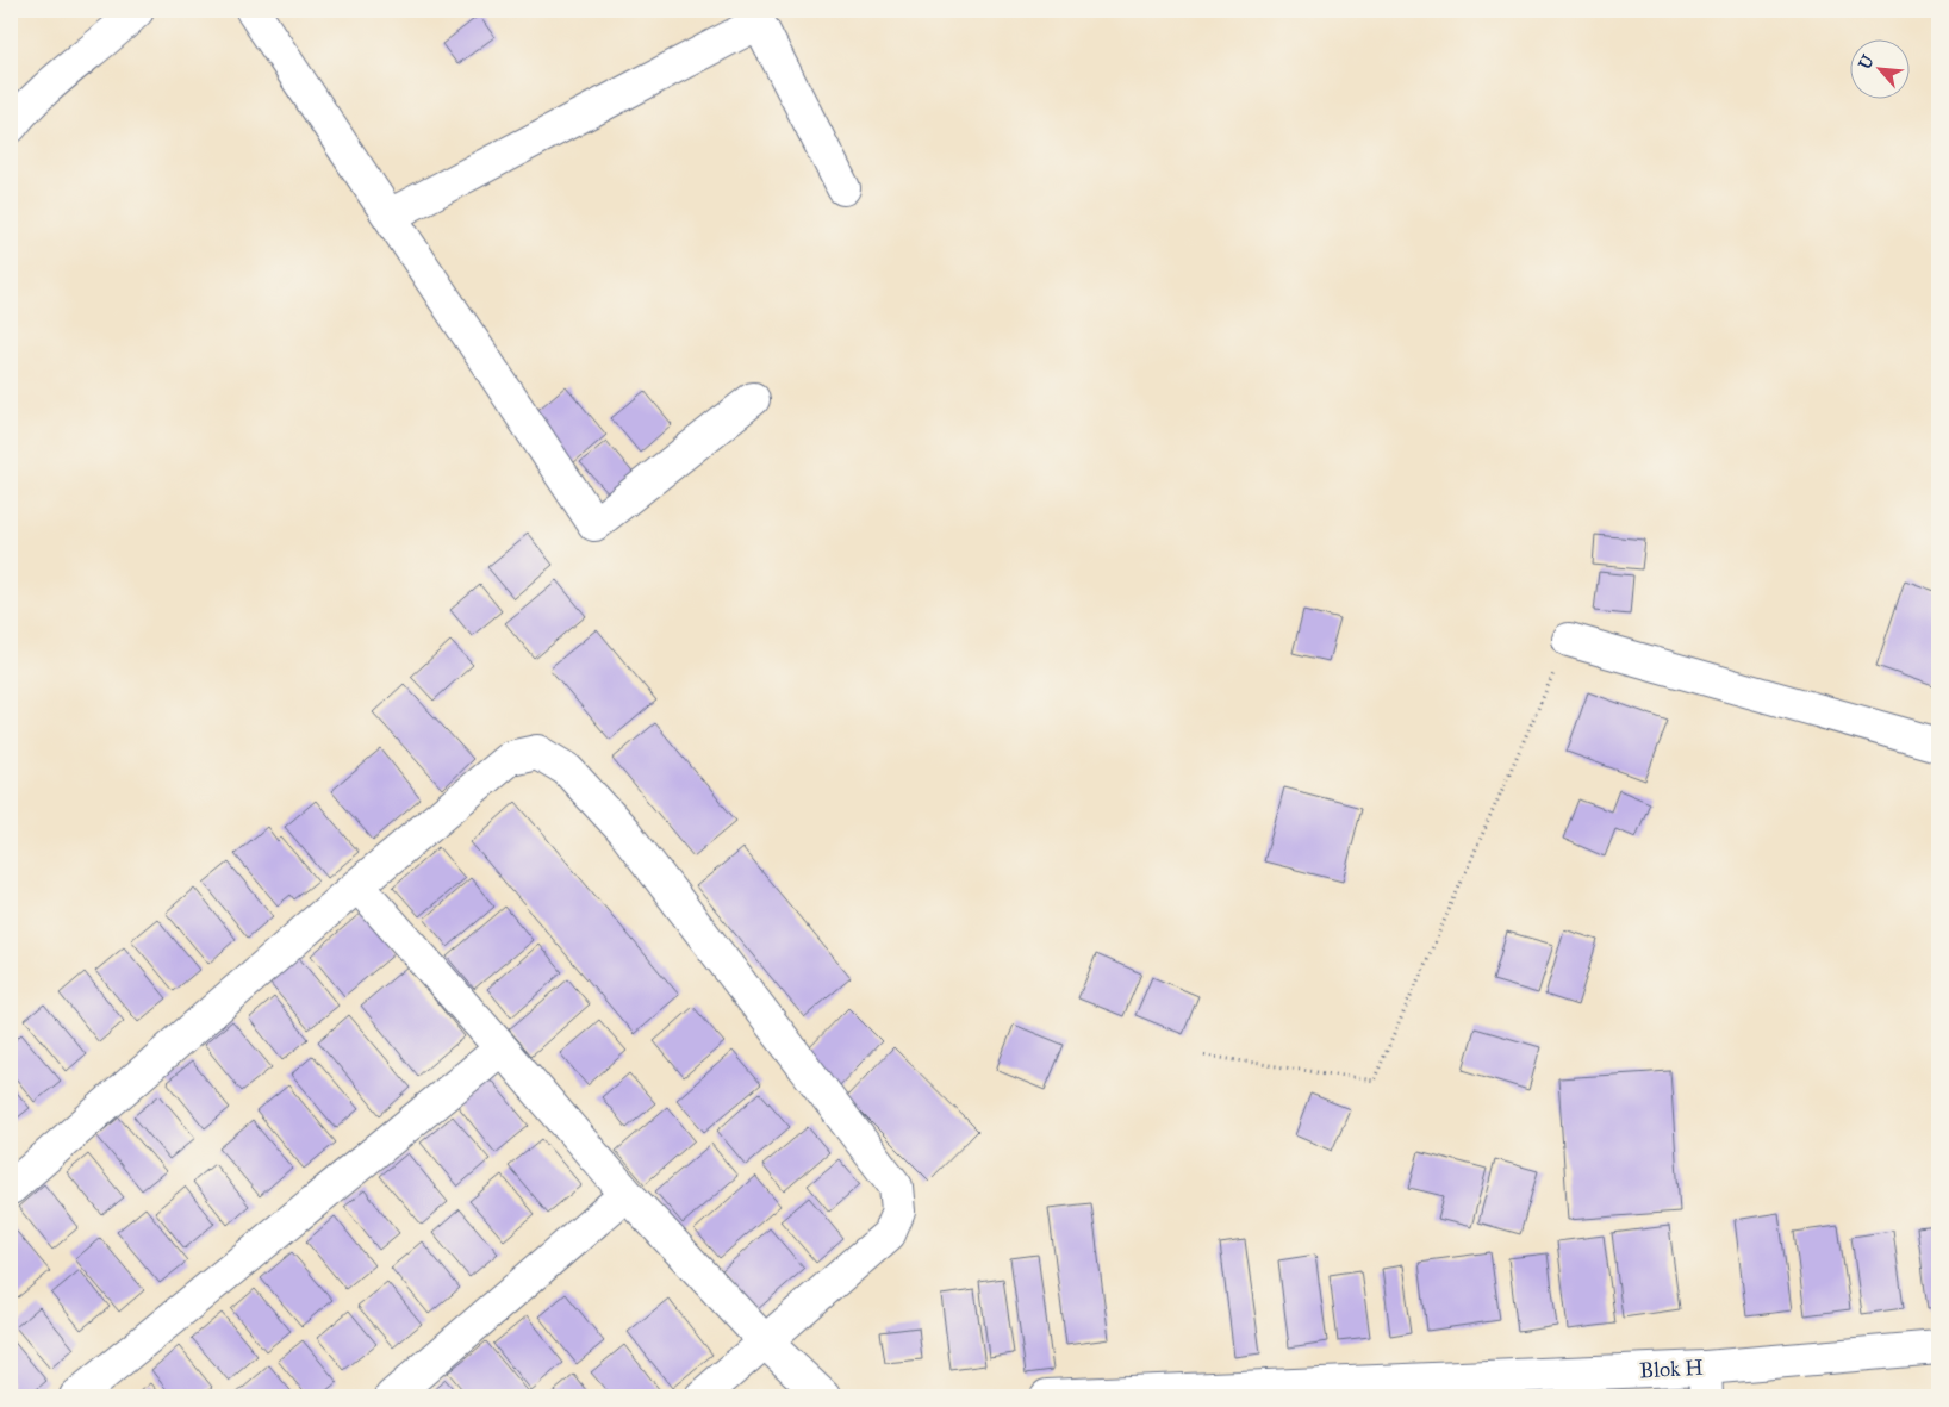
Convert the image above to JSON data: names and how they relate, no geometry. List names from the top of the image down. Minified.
{"streets":{"street":["Blok H"]},"north":"top left"}
